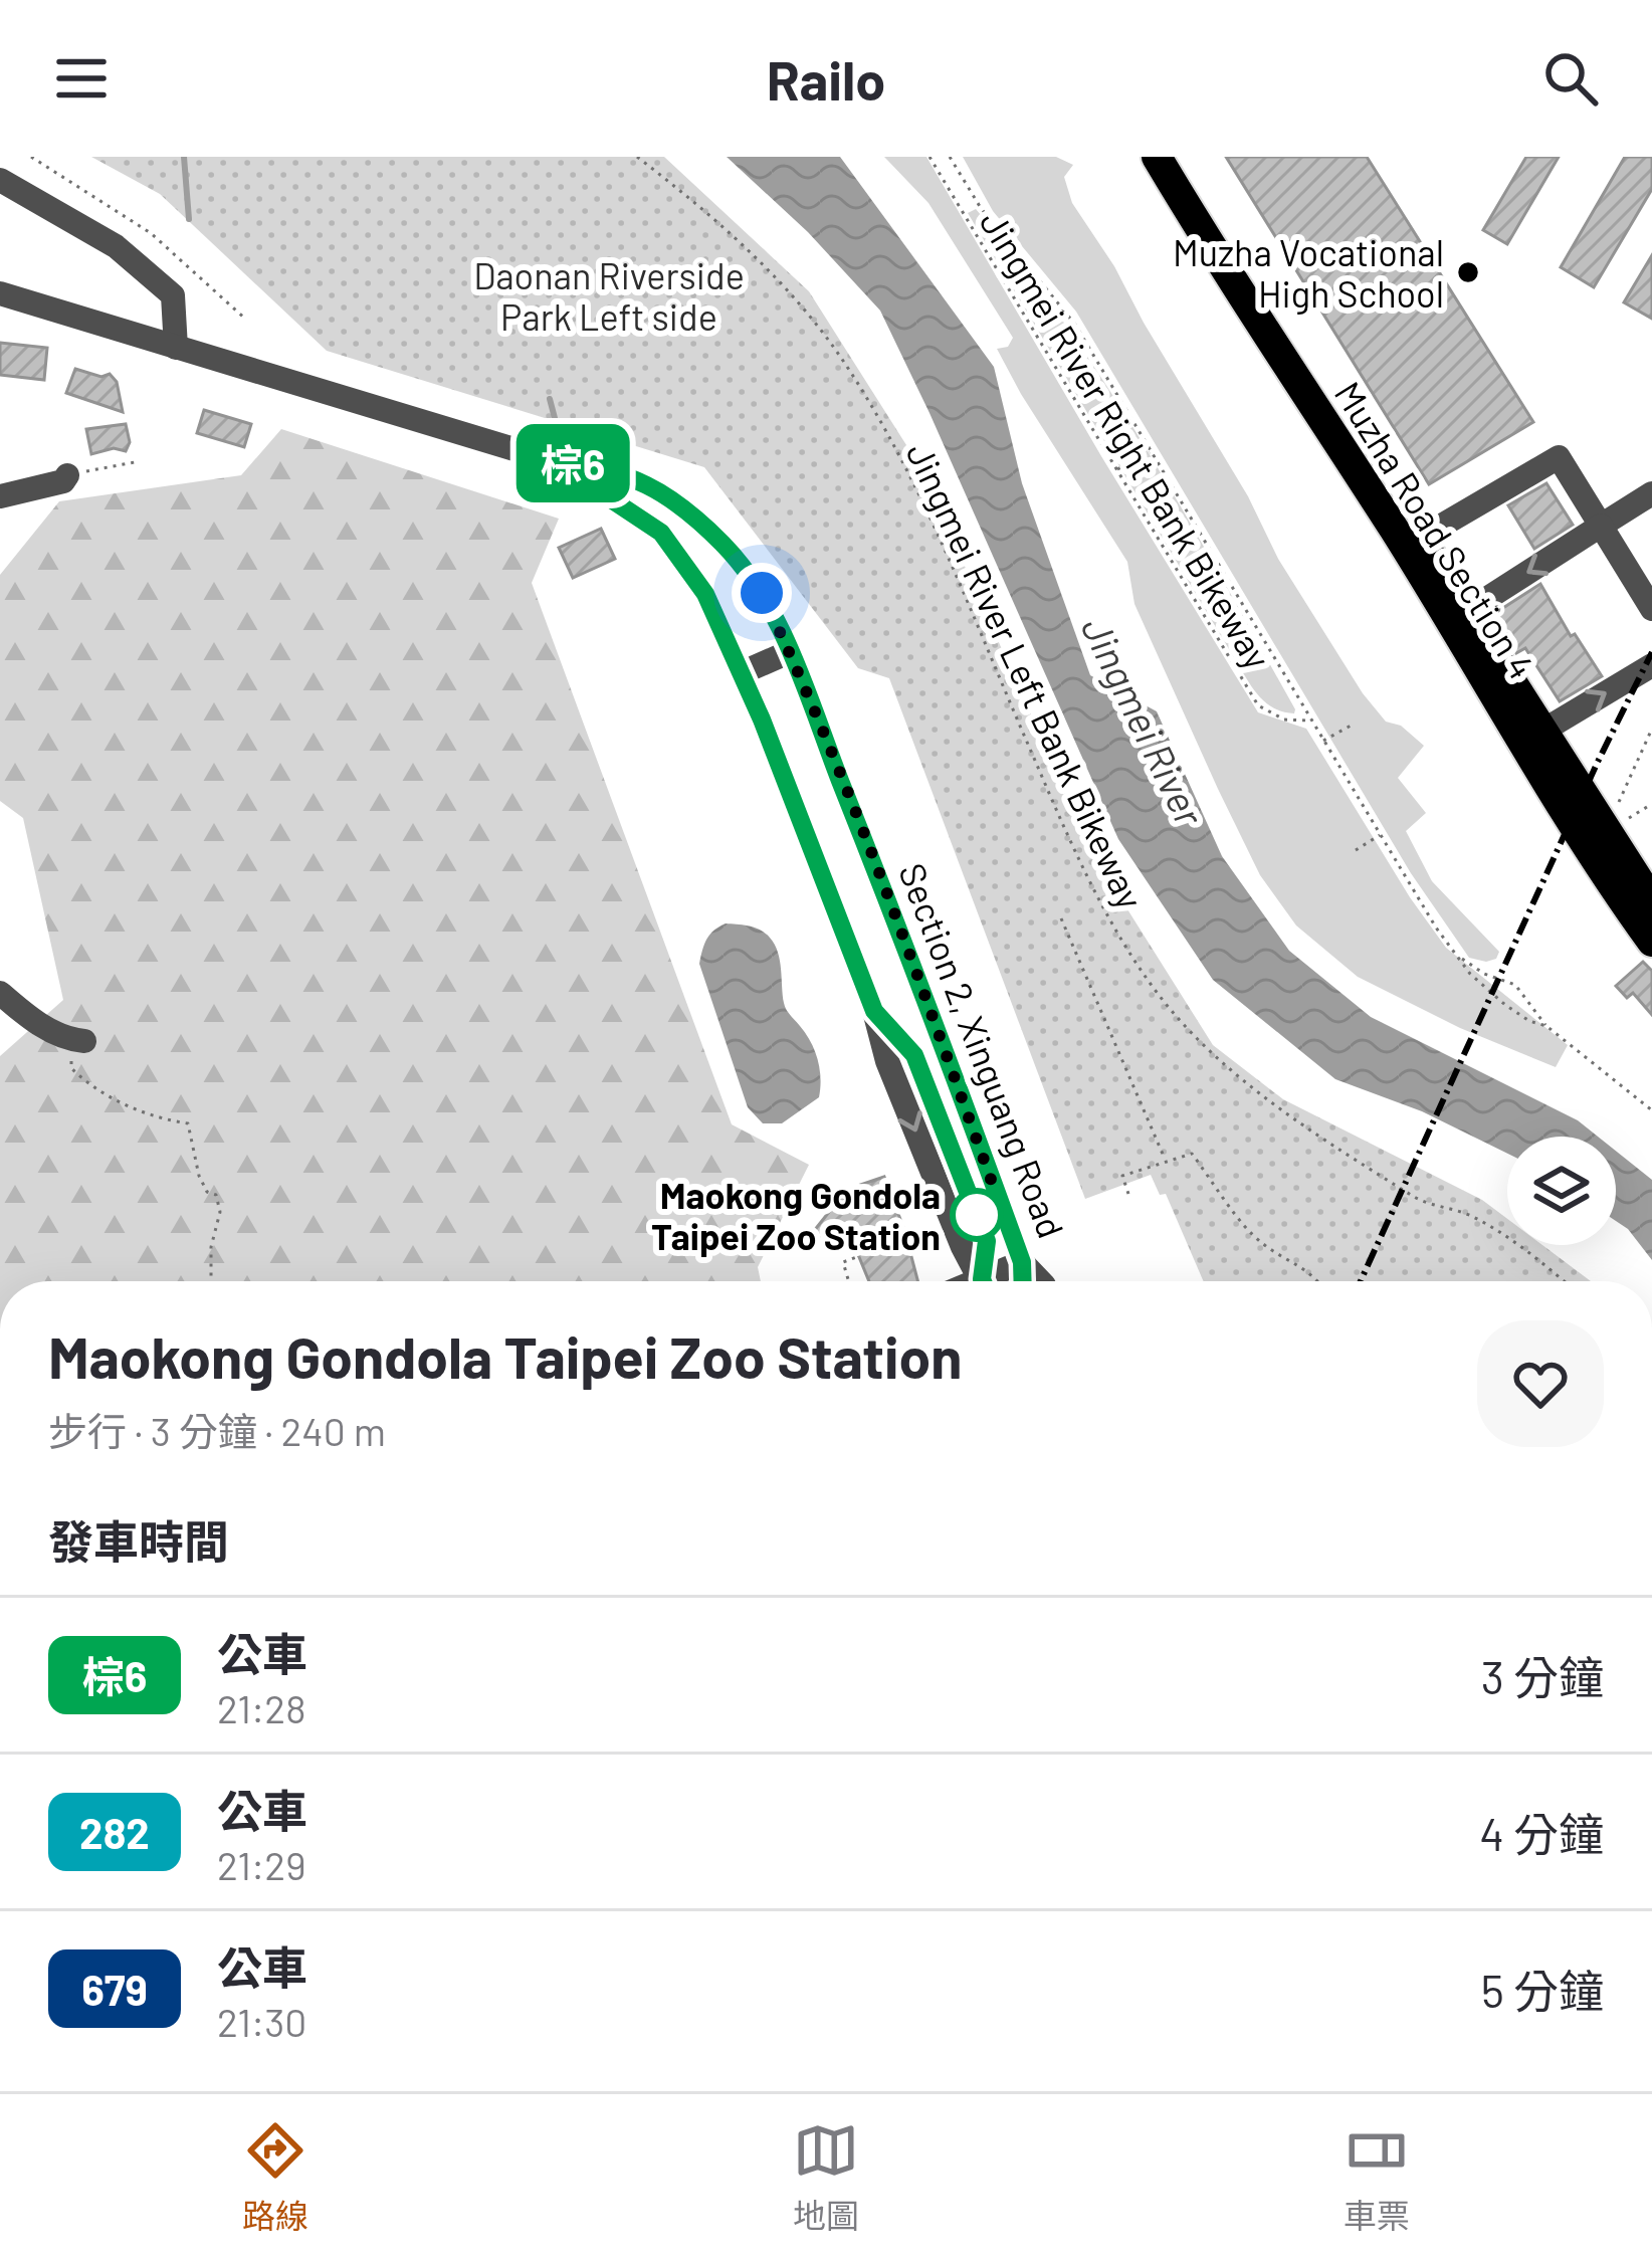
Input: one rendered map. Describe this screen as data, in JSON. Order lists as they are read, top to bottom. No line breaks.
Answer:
{"streets":{"main road":["Muzha Road Section 4"],"street":["Section 2, Xinguang Road"],"path":["Jingmei River Right Bank Bikeway","Jingmei River Left Bank Bikeway"]},"water":["Jingmei River"],"parks":["Daonan Riverside Park Left side"],"places":["Muzha Vocational High School","Maokong Gondola Taipei Zoo Station"],"lines":["bus line 棕6"],"page":{"header":"Railo","on_map":"棕6","heading":[["Maokong Gondola Taipei Zoo Station","步行 · 3 分鐘 · 240 m"],"發車時間"],"list":[{"mark":"棕6","name":"公車","note":"21:28","value":"3 分鐘"},{"mark":"282","name":"公車","note":"21:29","value":"4 分鐘"},{"mark":"679","name":"公車","note":"21:30","value":"5 分鐘"}],"tabs":["路線","地圖","車票"]}}
